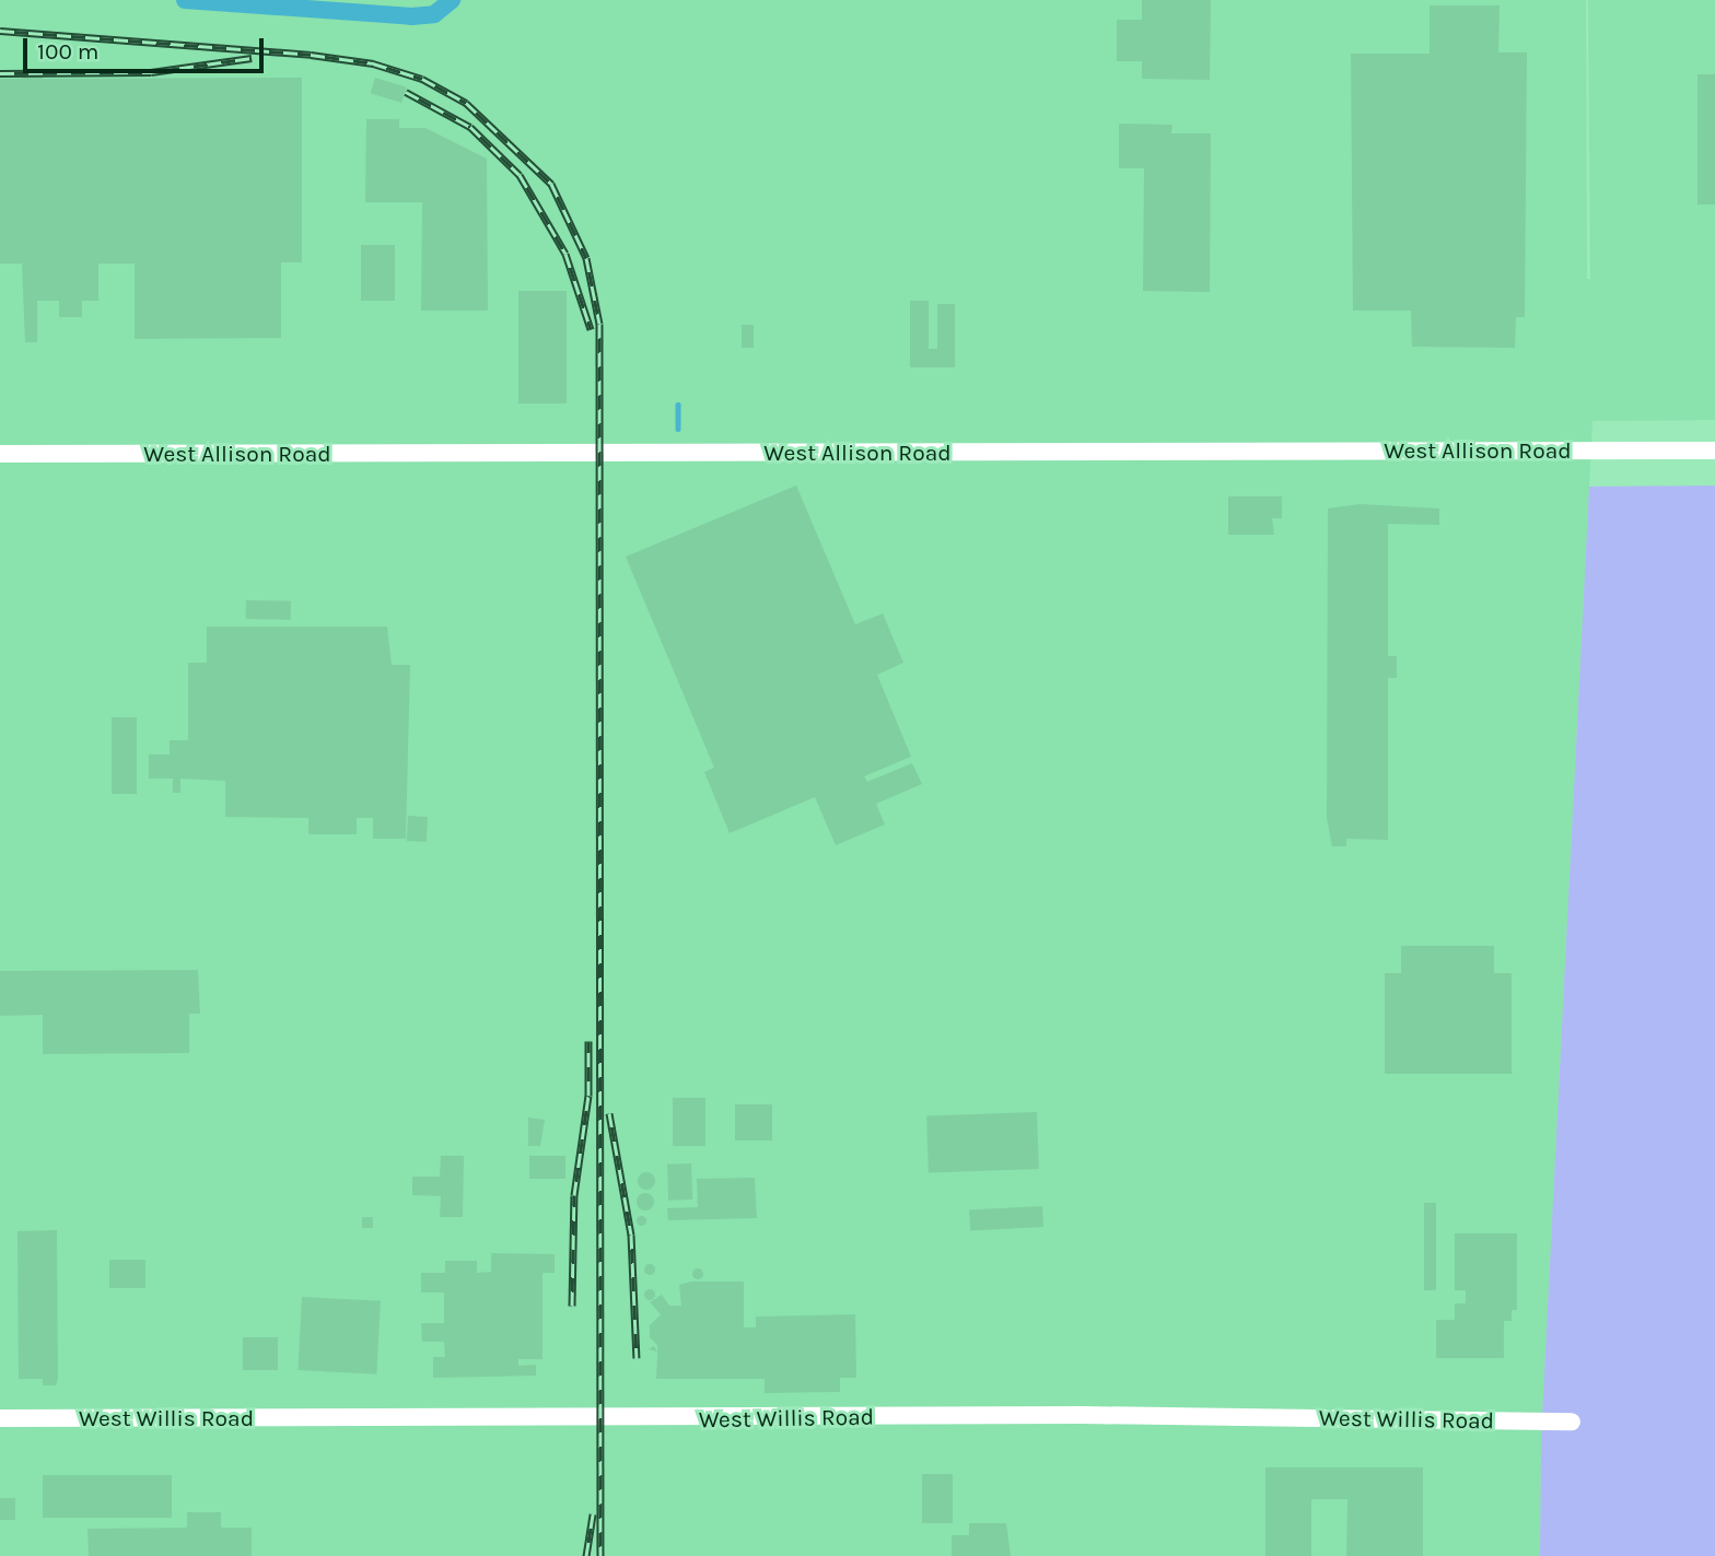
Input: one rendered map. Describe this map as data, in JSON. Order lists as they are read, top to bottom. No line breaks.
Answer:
{"streets":{"street":["West Allison Road","West Willis Road"]},"scale_bar":"100 m"}
